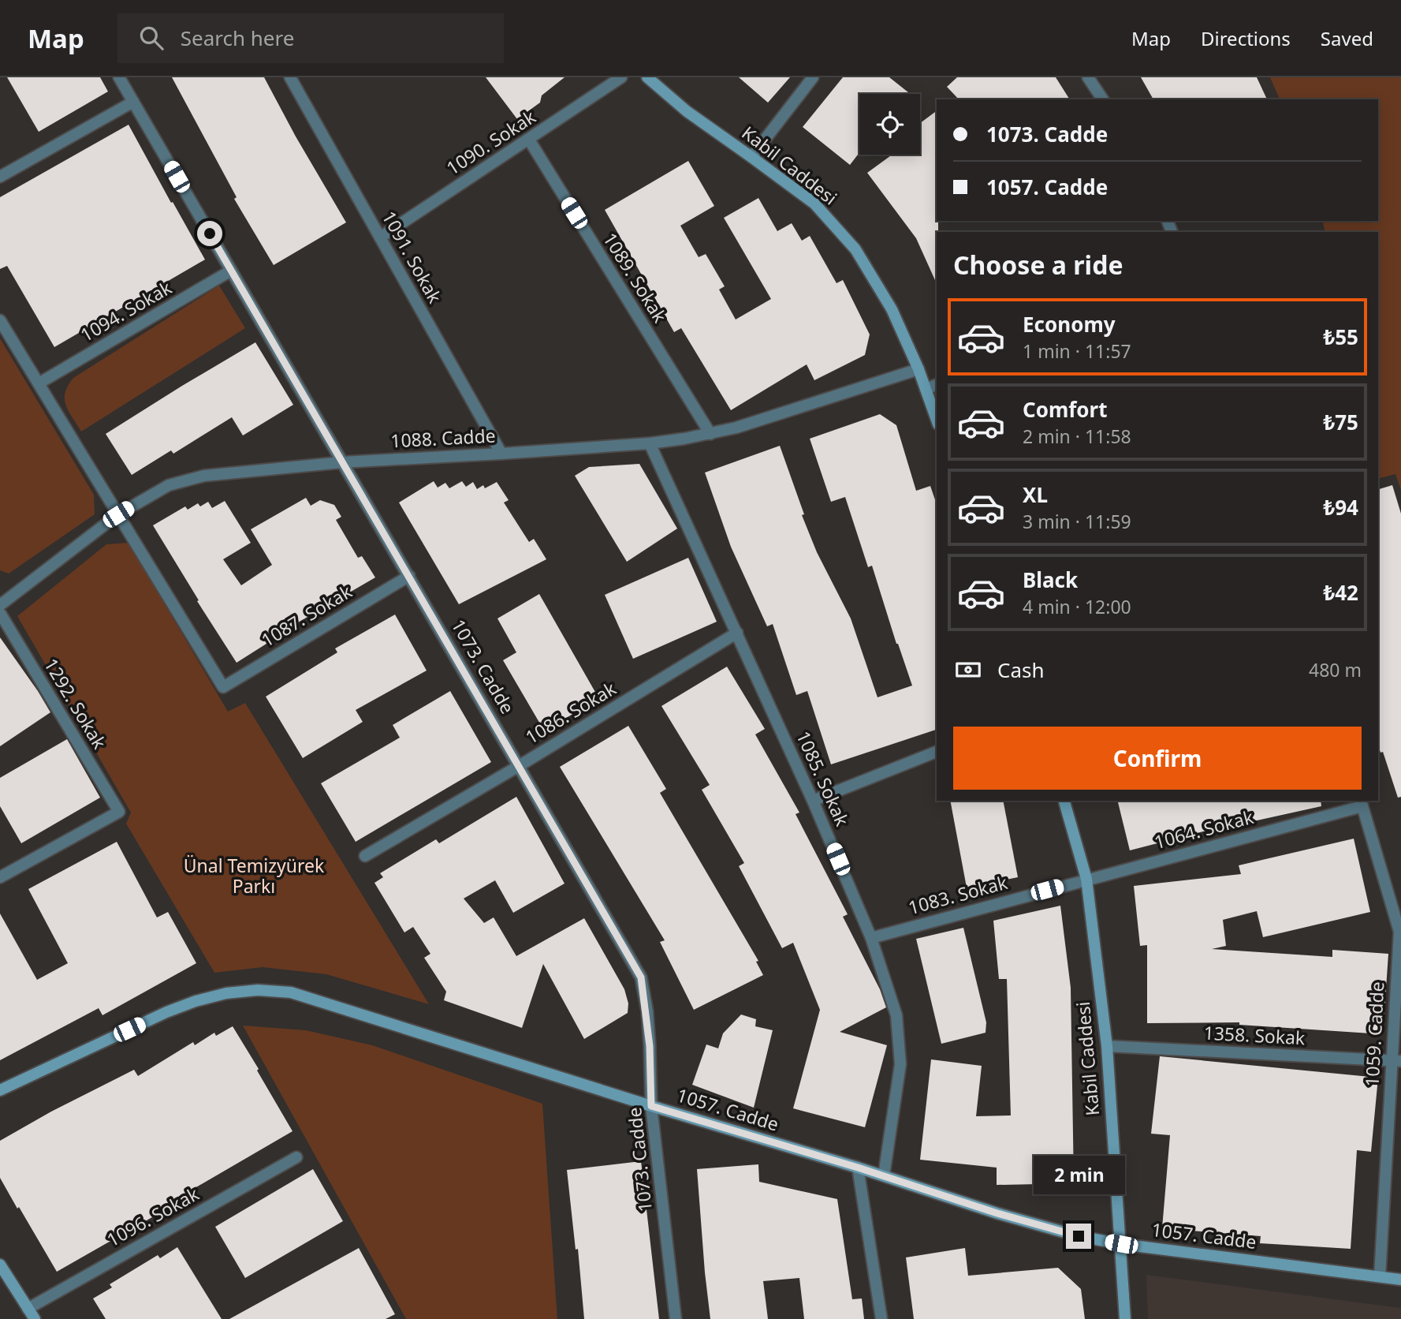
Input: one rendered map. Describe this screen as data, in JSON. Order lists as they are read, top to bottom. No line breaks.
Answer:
{"streets":{"street":["1090. Sokak","Kabil Caddesi","1091. Sokak","1089. Sokak","1094. Sokak","1088. Cadde","1087. Sokak","1073. Cadde","1292. Sokak","1086. Sokak","1085. Sokak","1064. Sokak","1083. Sokak","1059. Cadde","1358. Sokak","1057. Cadde","1096. Sokak"]},"crossings":[["1090. Sokak","1091. Sokak"],["1090. Sokak","1089. Sokak"],["Kabil Caddesi","1088. Cadde"],["Kabil Caddesi","1064. Sokak"],["Kabil Caddesi","1083. Sokak"],["Kabil Caddesi","1358. Sokak"],["Kabil Caddesi","1057. Cadde"],["1091. Sokak","1088. Cadde"],["1089. Sokak","1088. Cadde"],["1094. Sokak","1073. Cadde"],["1088. Cadde","1087. Sokak"],["1088. Cadde","1073. Cadde"],["1088. Cadde","1085. Sokak"],["1087. Sokak","1073. Cadde"],["1073. Cadde","1086. Sokak"],["1073. Cadde","1057. Cadde"],["1086. Sokak","1085. Sokak"],["1085. Sokak","1083. Sokak"],["1085. Sokak","1057. Cadde"],["1064. Sokak","1083. Sokak"],["1064. Sokak","1059. Cadde"],["1059. Cadde","1358. Sokak"],["1059. Cadde","1057. Cadde"]],"parks":["Ünal Temizyürek Parkı"],"page":{"header":"Map","search":"Search here","nav":["Map","Directions","Saved"],"banner":["1073. Cadde","1057. Cadde"],"heading":"Choose a ride","list":[{"name":"Economy","note":"1 min · 11:57","value":"₺55"},{"name":"Comfort","note":"2 min · 11:58","value":"₺75"},{"name":"XL","note":"3 min · 11:59","value":"₺94"},{"name":"Black","note":"4 min · 12:00","value":"₺42"}],"pay":["Cash","480 m"],"buttons":"Confirm","bubble":"2 min"}}
